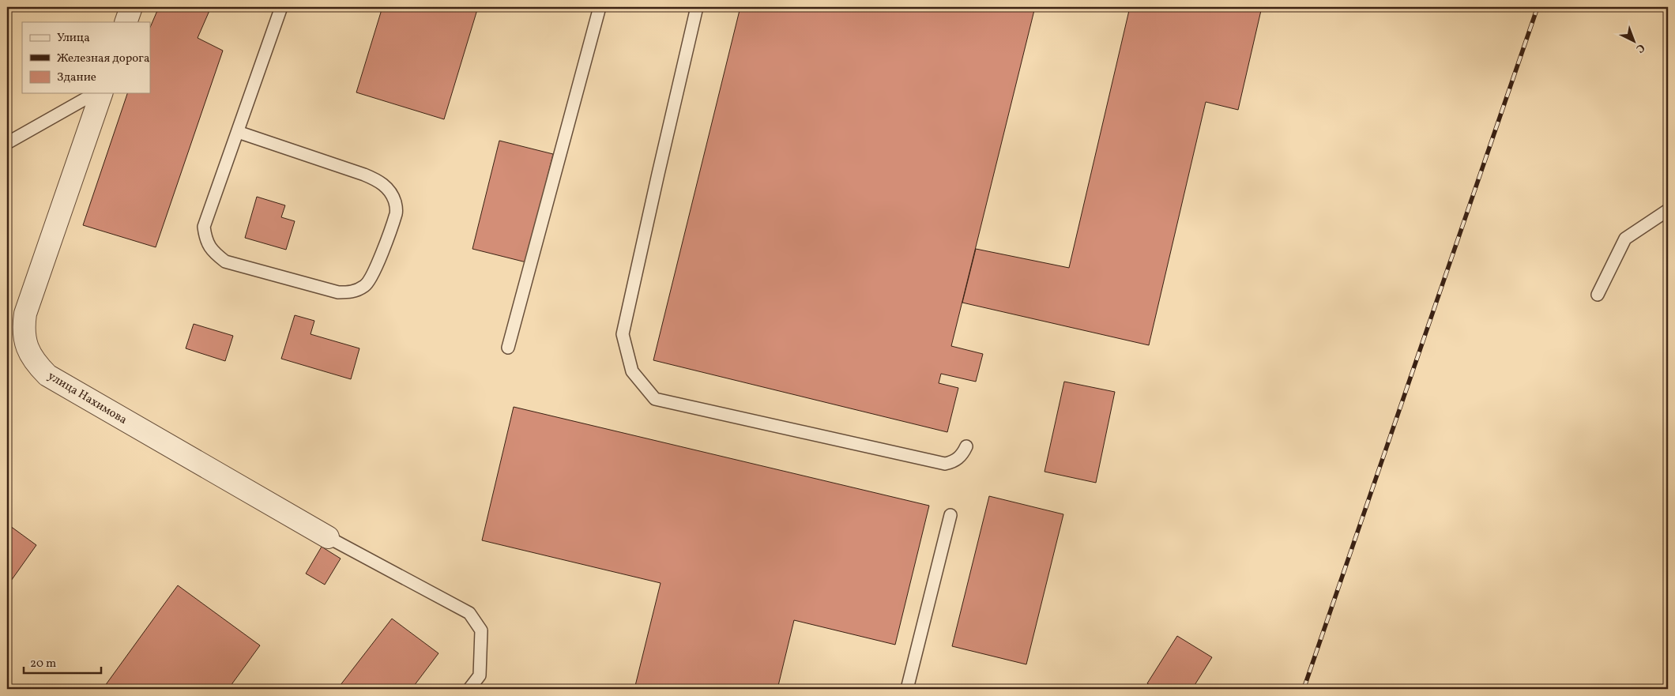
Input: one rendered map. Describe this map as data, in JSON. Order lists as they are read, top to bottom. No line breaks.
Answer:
{"streets":{"street":["улица Нахимова"]},"legend":["Улица","Железная дорога","Здание"],"scale_bar":"20 m","north":"bottom right"}
